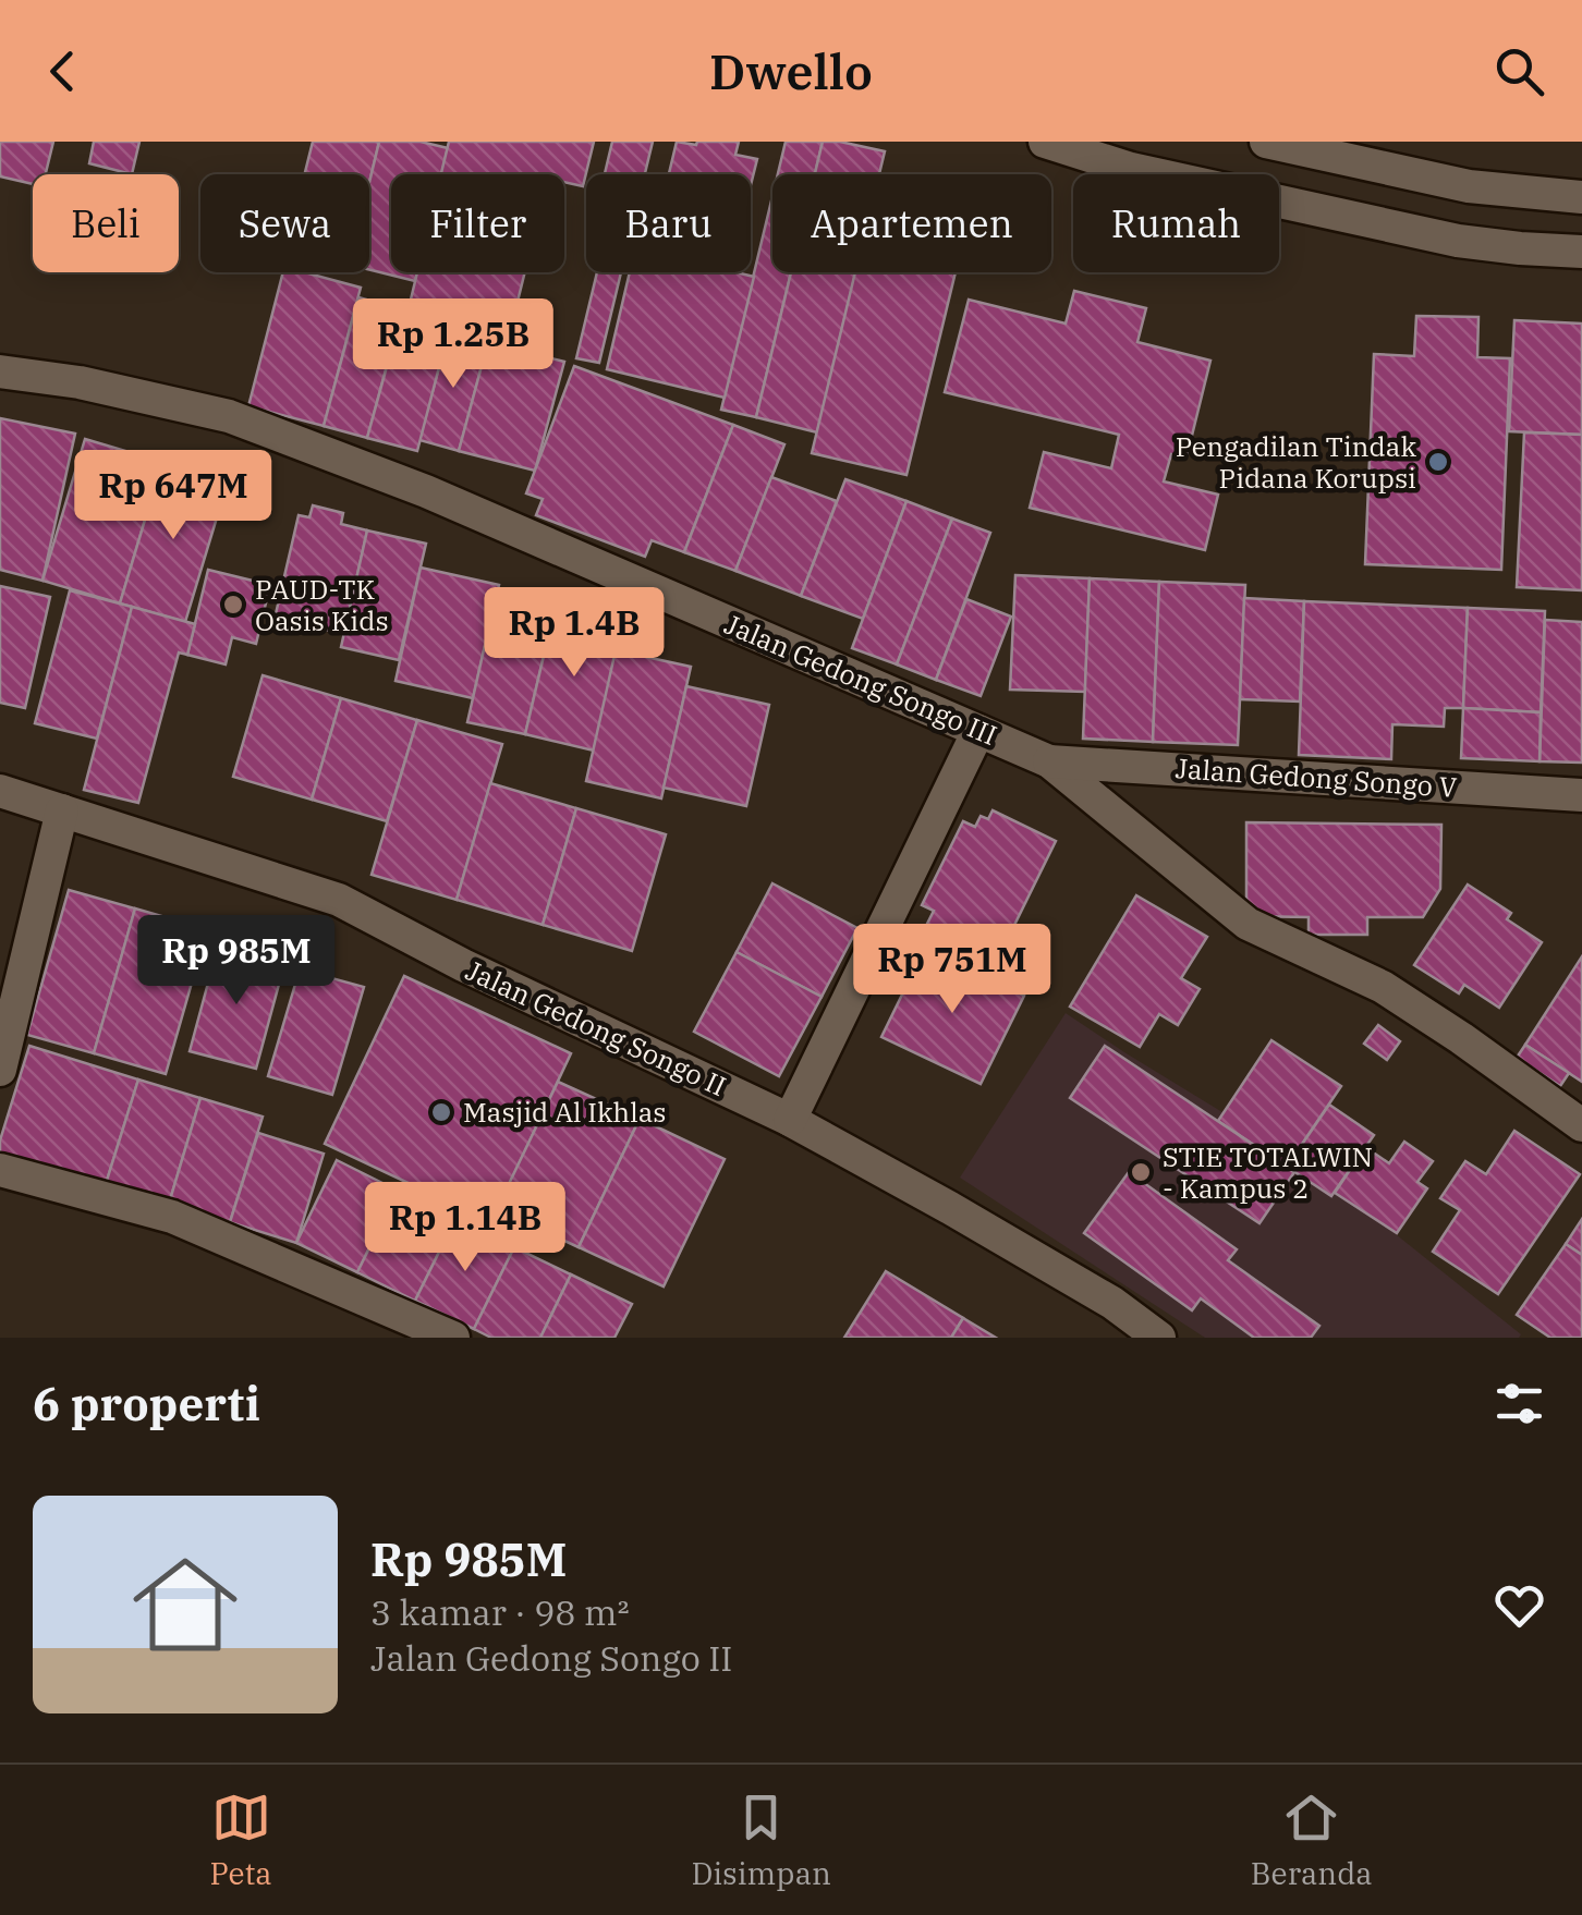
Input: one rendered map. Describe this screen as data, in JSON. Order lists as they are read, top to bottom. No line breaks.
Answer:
{"streets":{"street":["Jalan Gedong Songo III","Jalan Gedong Songo V","Jalan Gedong Songo II"]},"crossings":[["Jalan Gedong Songo III","Jalan Gedong Songo V"]],"places":["Pengadilan Tindak Pidana Korupsi","PAUD-TK Oasis Kids","Masjid Al Ikhlas","STIE TOTALWIN - Kampus 2"],"page":{"header":"Dwello","chip":["Beli","Sewa","Filter","Baru","Apartemen","Rumah"],"price":["Rp 1.25B","Rp 647M","Rp 1.4B","Rp 985M","Rp 751M","Rp 1.14B"],"heading":"6 properti","list":[{"name":"Rp 985M","note":"3 kamar · 98 m² · Jalan Gedong Songo II"}],"tabs":["Peta","Disimpan","Beranda"]}}
